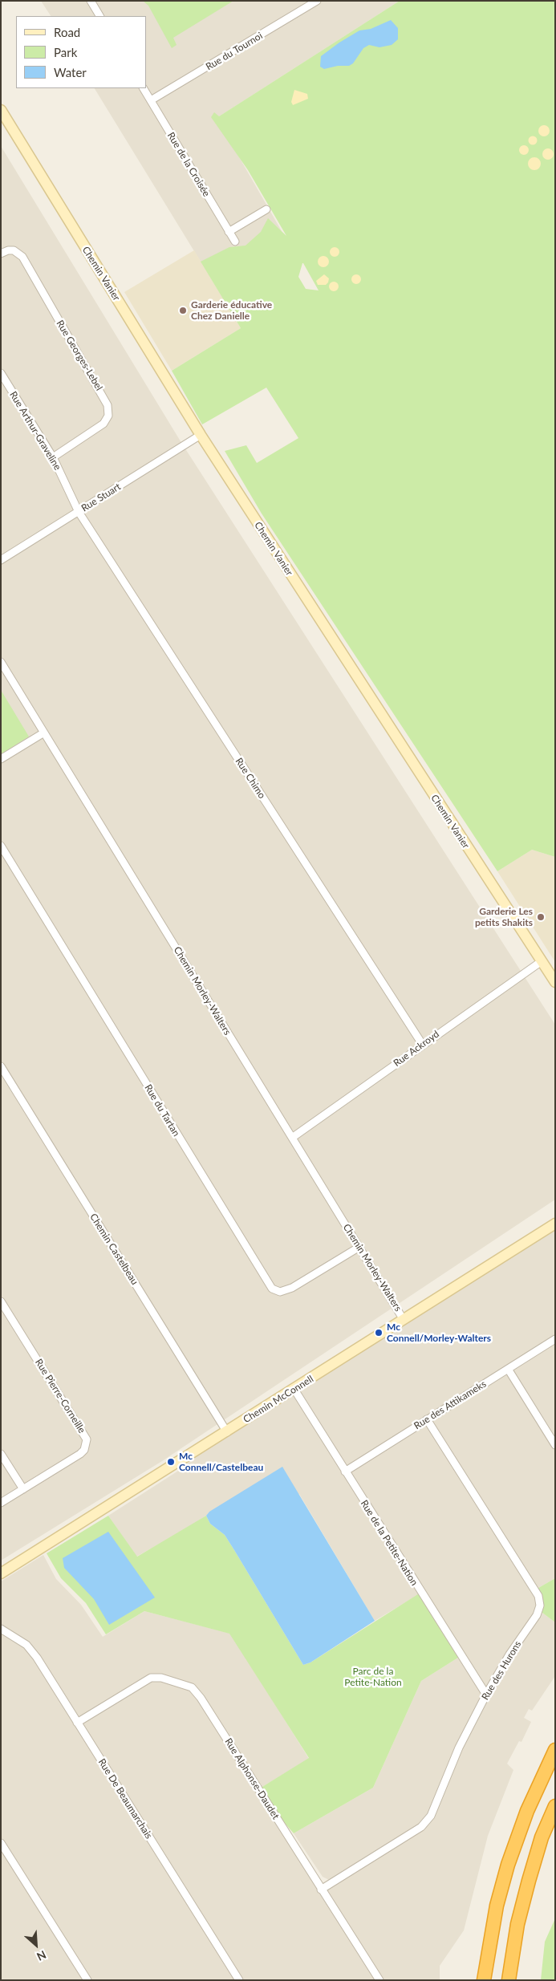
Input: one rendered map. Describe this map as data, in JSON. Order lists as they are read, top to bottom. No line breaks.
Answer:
{"streets":{"main road":["Chemin Vanier","Chemin McConnell"],"street":["Rue du Tournoi","Rue de la Croisée","Rue Georges-Lebel","Rue Arthur-Graveline","Rue Stuart","Rue Chimo","Chemin Morley-Walters","Rue Ackroyd","Rue du Tartan","Chemin Castelbeau","Rue Pierre-Corneille","Rue des Attikameks","Rue de la Petite-Nation","Rue des Hurons","Rue Alphonse-Daudet","Rue De Beaumarchais"]},"crossings":[["Rue du Tournoi","Rue de la Croisée"],["Chemin Vanier","Rue Stuart"],["Chemin Vanier","Rue Ackroyd"],["Rue Georges-Lebel","Rue Arthur-Graveline"],["Rue Arthur-Graveline","Rue Stuart"],["Rue Arthur-Graveline","Rue Chimo"],["Rue Stuart","Rue Chimo"],["Rue Chimo","Rue Ackroyd"],["Chemin Morley-Walters","Rue Ackroyd"],["Chemin Morley-Walters","Rue du Tartan"],["Chemin Morley-Walters","Chemin McConnell"],["Chemin Castelbeau","Chemin McConnell"],["Chemin McConnell","Rue de la Petite-Nation"],["Rue des Attikameks","Rue de la Petite-Nation"],["Rue des Attikameks","Rue des Hurons"],["Rue de la Petite-Nation","Rue des Hurons"],["Rue des Hurons","Rue Alphonse-Daudet"],["Rue Alphonse-Daudet","Rue De Beaumarchais"]],"parks":["Parc de la Petite-Nation"],"places":["Garderie éducative Chez Danielle","Garderie Les petits Shakits","Mc Connell/Morley-Walters","Mc Connell/Castelbeau"],"legend":["Road","Park","Water"],"north":"bottom right"}
